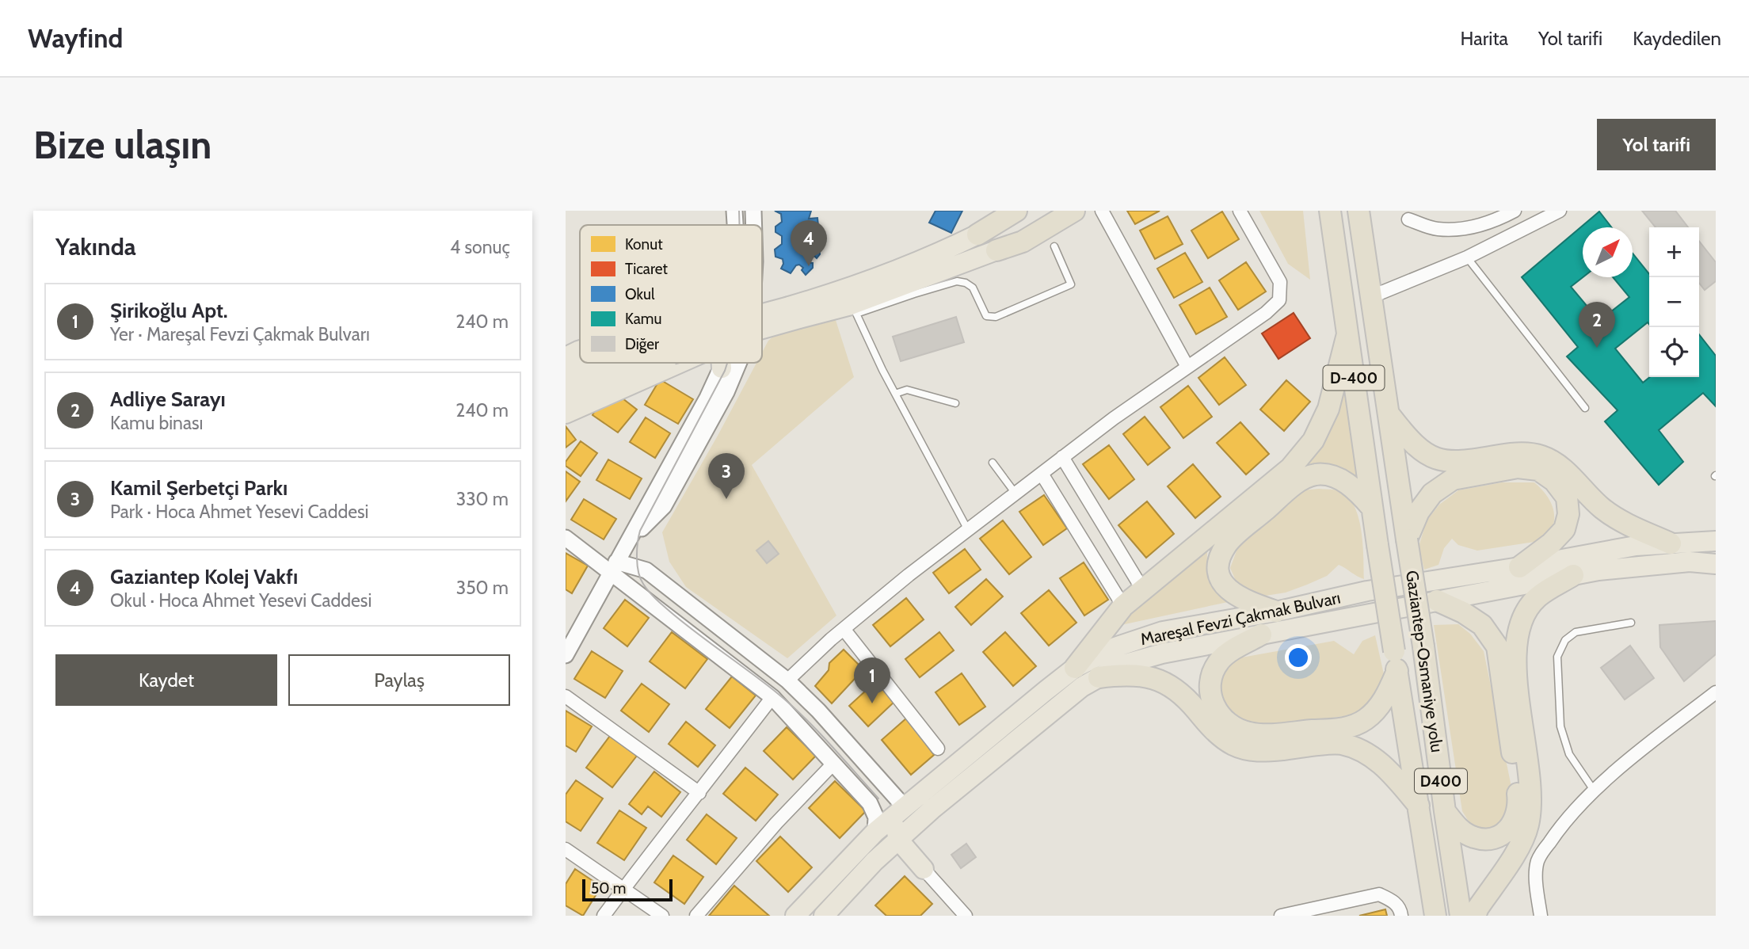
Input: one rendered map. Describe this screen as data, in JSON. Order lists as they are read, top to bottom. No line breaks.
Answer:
{"streets":{"highway":["D-400","Gaziantep-Osmaniye yolu","D400"],"main road":["Mareşal Fevzi Çakmak Bulvarı"]},"crossings":[["D-400","Gaziantep-Osmaniye yolu"]],"legend":["Konut","Ticaret","Okul","Kamu","Diğer"],"scale_bar":"50 m","north":"top right","page":{"header":"Wayfind","nav":["Harita","Yol tarifi","Kaydedilen"],"buttons":["Yol tarifi",["Kaydet","Paylaş"]],"title":"Bize ulaşın","heading":["Yakında","4 sonuç"],"pins":["4","2","3","1"],"map_buttons":["+","−"],"list":[{"mark":"1","name":"Şirikoğlu Apt.","note":"Yer · Mareşal Fevzi Çakmak Bulvarı","value":"240 m"},{"mark":"2","name":"Adliye Sarayı","note":"Kamu binası","value":"240 m"},{"mark":"3","name":"Kamil Şerbetçi Parkı","note":"Park · Hoca Ahmet Yesevi Caddesi","value":"330 m"},{"mark":"4","name":"Gaziantep Kolej Vakfı","note":"Okul · Hoca Ahmet Yesevi Caddesi","value":"350 m"}],"scale":"50 m"}}
